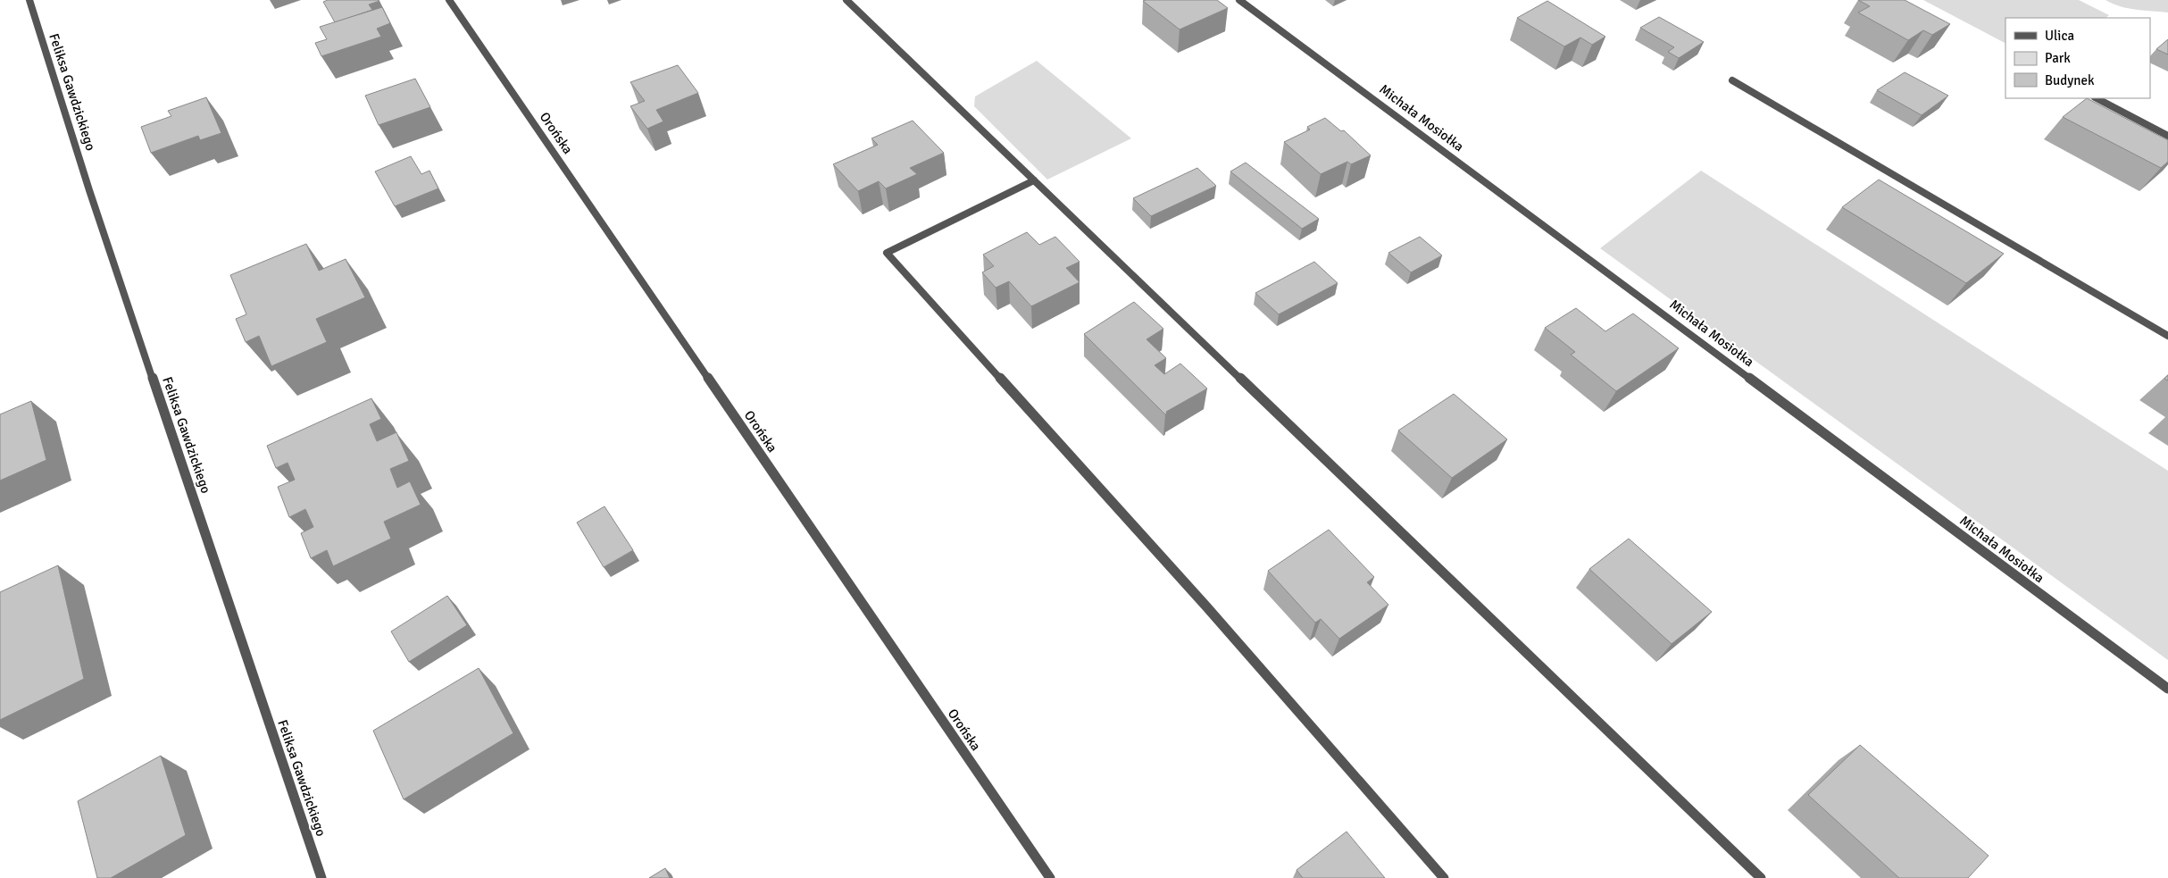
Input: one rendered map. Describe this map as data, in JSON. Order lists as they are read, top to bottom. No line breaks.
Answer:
{"streets":{"street":["Feliksa Gawdzickiego","Michała Mosiołka","Orońska"]},"legend":["Ulica","Park","Budynek"]}
